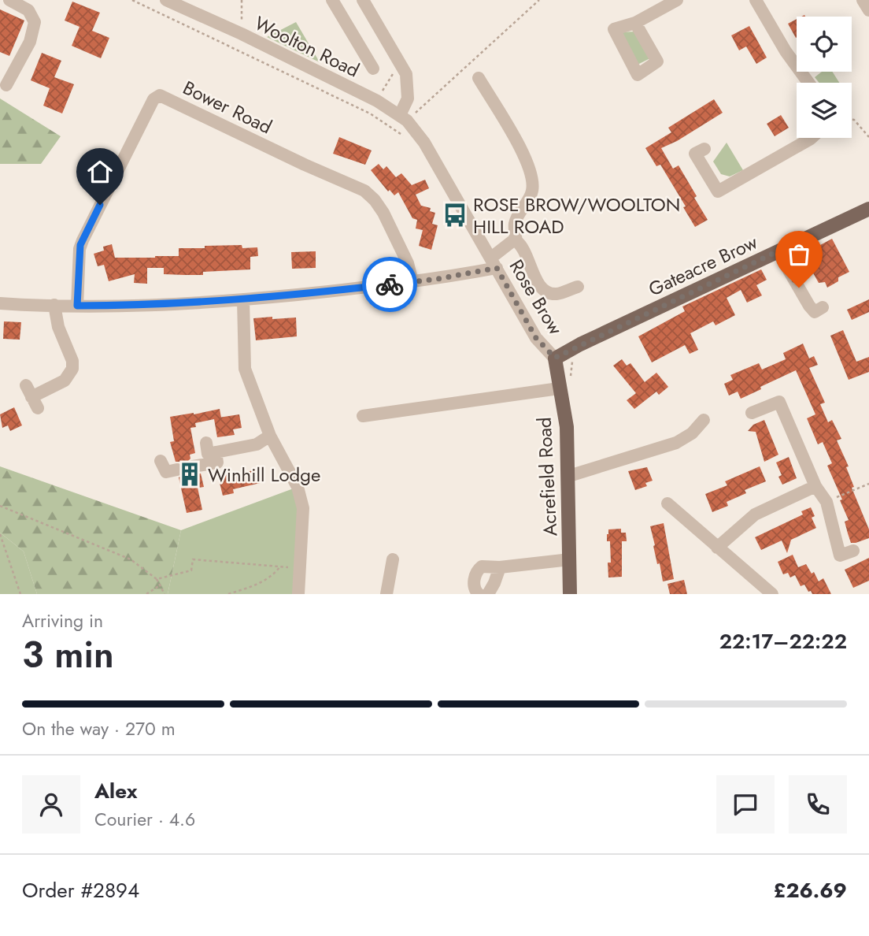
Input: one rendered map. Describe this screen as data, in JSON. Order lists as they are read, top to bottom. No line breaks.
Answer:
{"streets":{"main road":["Gateacre Brow","Acrefield Road"],"street":["Woolton Road","Bower Road","Rose Brow"]},"crossings":[["Woolton Road","Rose Brow"],["Gateacre Brow","Rose Brow"],["Gateacre Brow","Acrefield Road"],["Rose Brow","Acrefield Road"]],"places":{"bus stop":["ROSE BROW/WOOLTON HILL ROAD"],"building":["Winhill Lodge"]},"page":{"heading":["3 min","Arriving in","22:17–22:22"],"panel":["Alex","Courier · 4.6","Order #2894","£26.69"],"bar":"On the way · 270 m"}}
